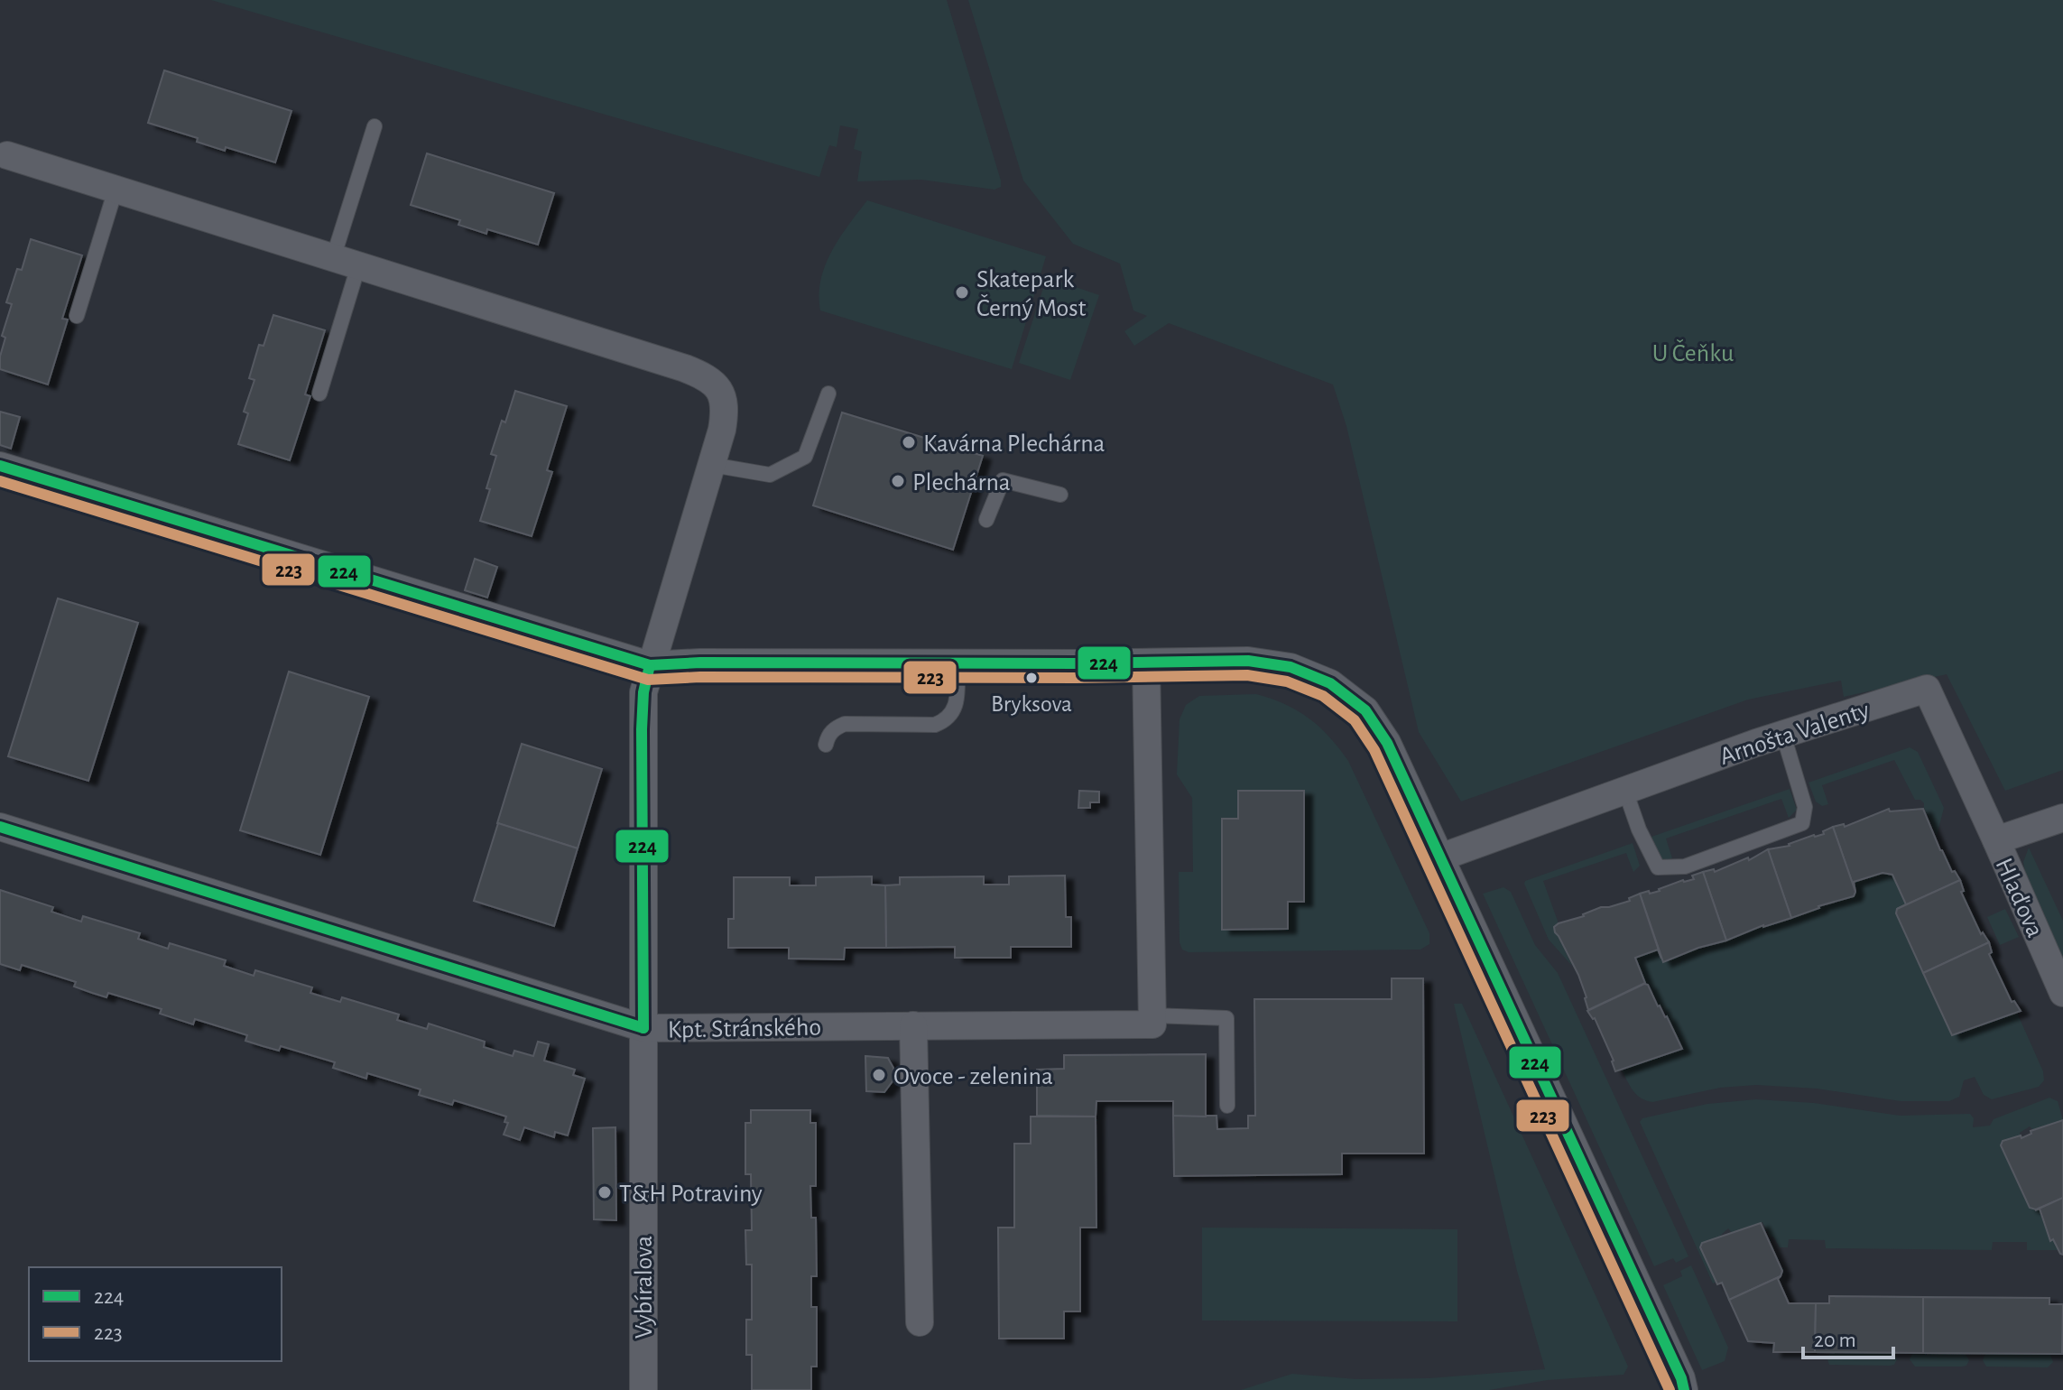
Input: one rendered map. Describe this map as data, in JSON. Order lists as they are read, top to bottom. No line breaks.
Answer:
{"streets":{"street":["Arnošta Valenty","Hlaďova","Kpt. Stránského","Vybíralova"]},"crossings":[["Arnošta Valenty","Hlaďova"],["Kpt. Stránského","Vybíralova"]],"parks":["U Čeňku"],"places":["Skatepark Černý Most","Kavárna Plechárna","Plechárna","Bryksova","Ovoce - zelenina","T&H Potraviny"],"lines":["transit line 224","transit line 223"],"legend":["224","223"],"scale_bar":"20 m"}
